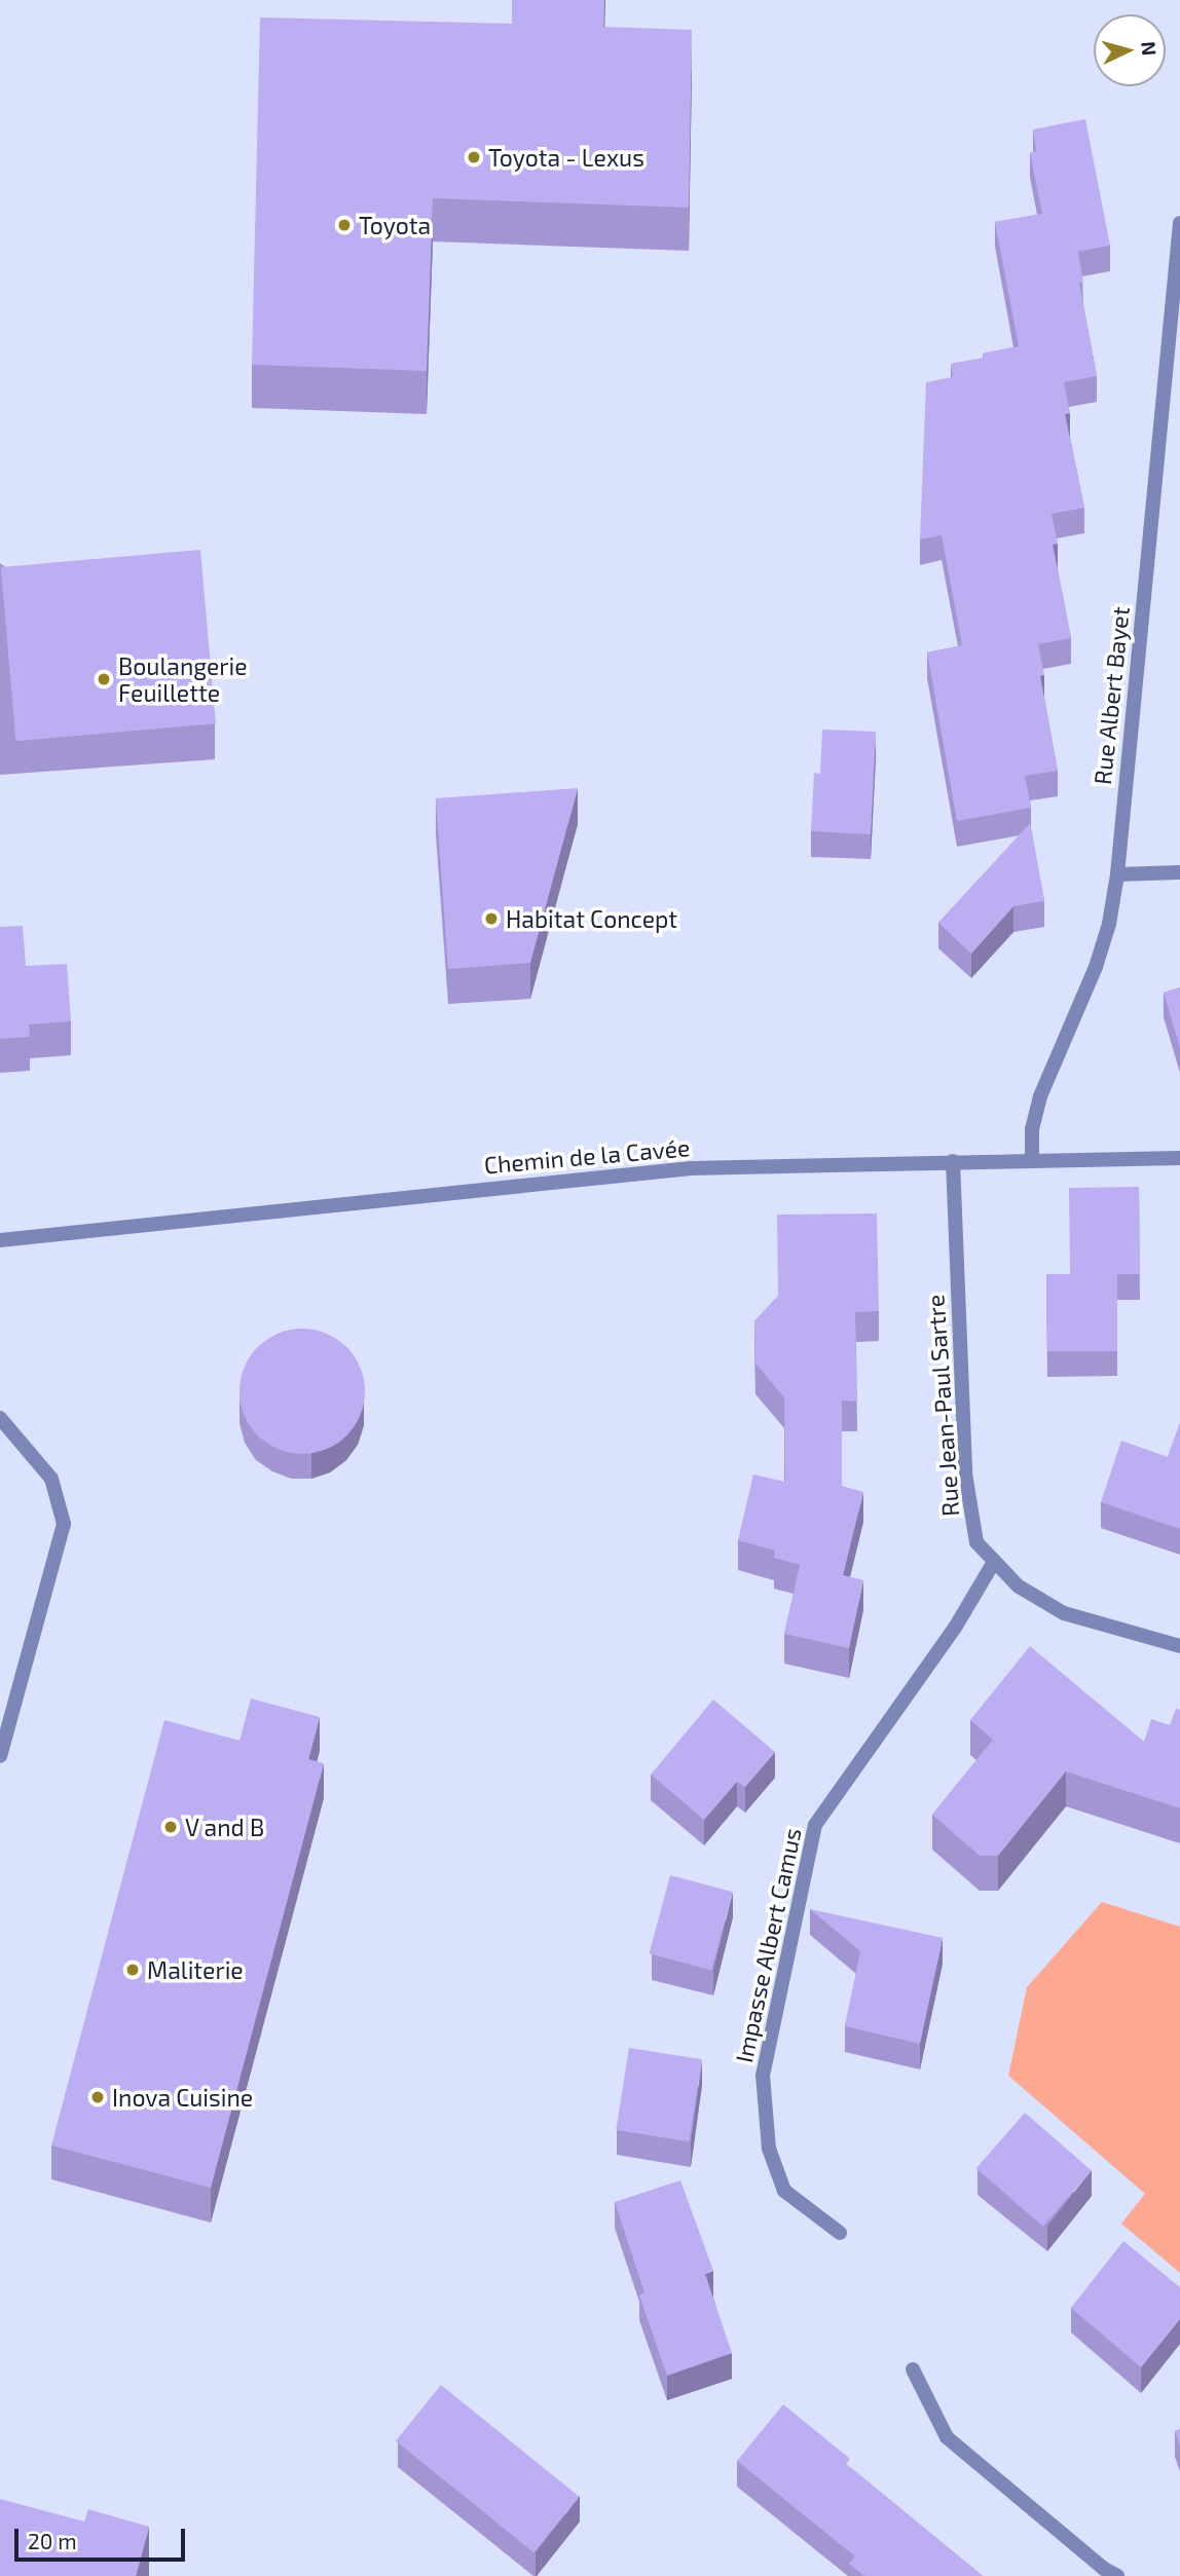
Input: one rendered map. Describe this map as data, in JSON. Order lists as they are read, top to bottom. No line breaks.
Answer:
{"streets":{"street":["Rue Albert Bayet","Chemin de la Cavée","Rue Jean-Paul Sartre","Impasse Albert Camus"]},"crossings":[["Rue Albert Bayet","Chemin de la Cavée"],["Chemin de la Cavée","Rue Jean-Paul Sartre"],["Rue Jean-Paul Sartre","Impasse Albert Camus"]],"places":["Toyota - Lexus","Toyota","Boulangerie Feuillette","Habitat Concept","V and B","Maliterie","Inova Cuisine"],"scale_bar":"20 m","north":"right"}
